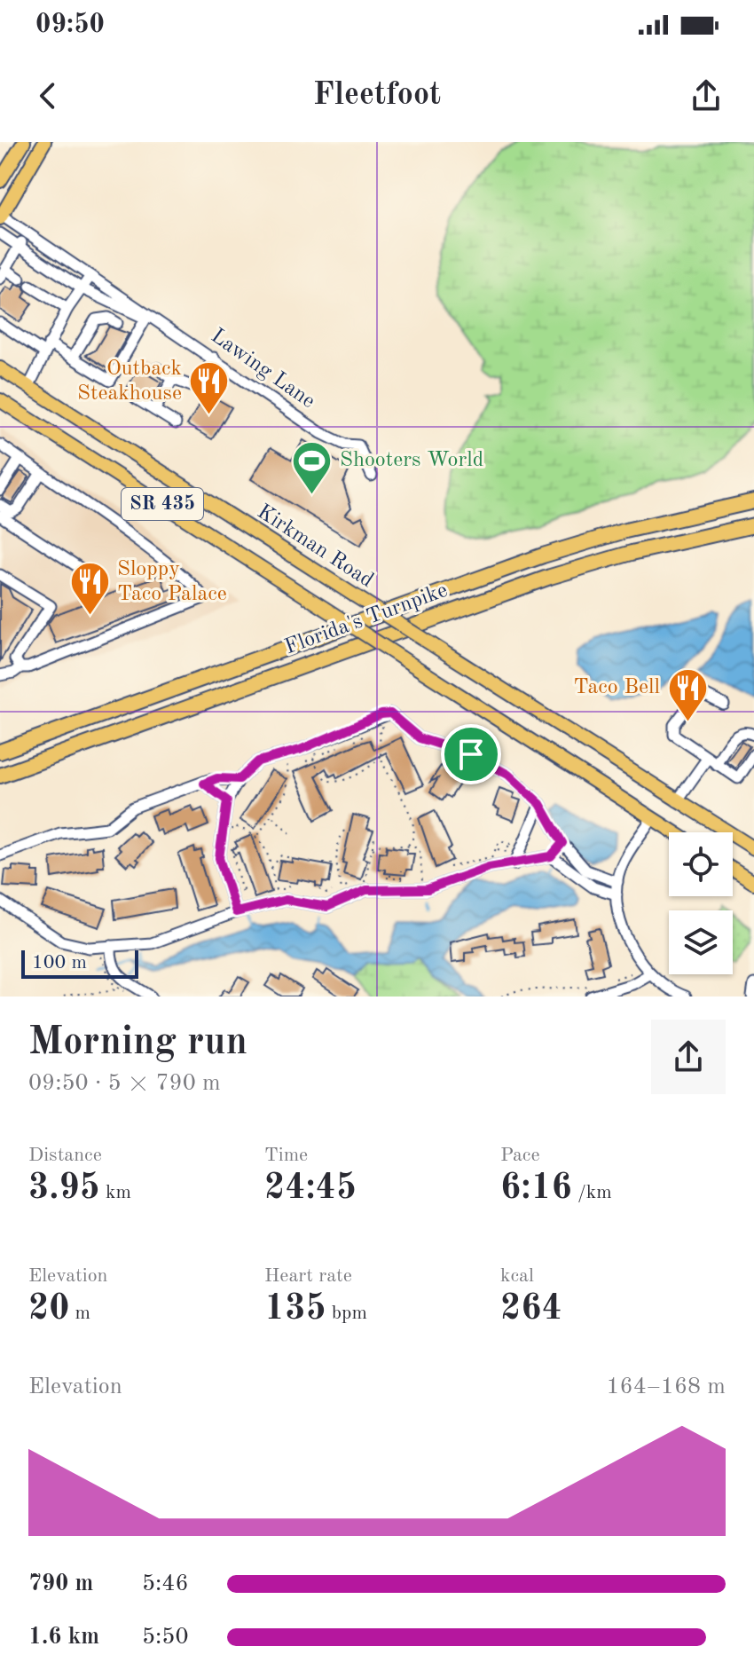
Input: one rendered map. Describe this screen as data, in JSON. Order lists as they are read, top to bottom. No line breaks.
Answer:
{"streets":{"highway":["Florida's Turnpike"],"main road":["SR 435","Kirkman Road"],"street":["Lawing Lane"]},"places":{"restaurant":["Outback Steakhouse","Sloppy Taco Palace","Taco Bell"],"sports":["Shooters World"]},"scale_bar":"100 m","page":{"status":"09:50","header":"Fleetfoot","scale":"100 m","heading":["Morning run","09:50 · 5 × 790 m"],"stats":[["Distance","3.95 km"],["Time","24:45"],["Pace","6:16 /km"],["Elevation","20 m"],["Heart rate","135 bpm"],["kcal","264"]],"chart":["Elevation","164–168 m"],"list":[{"name":"790 m","note":"5:46"},{"name":"1.6 km","note":"5:50"}]}}
